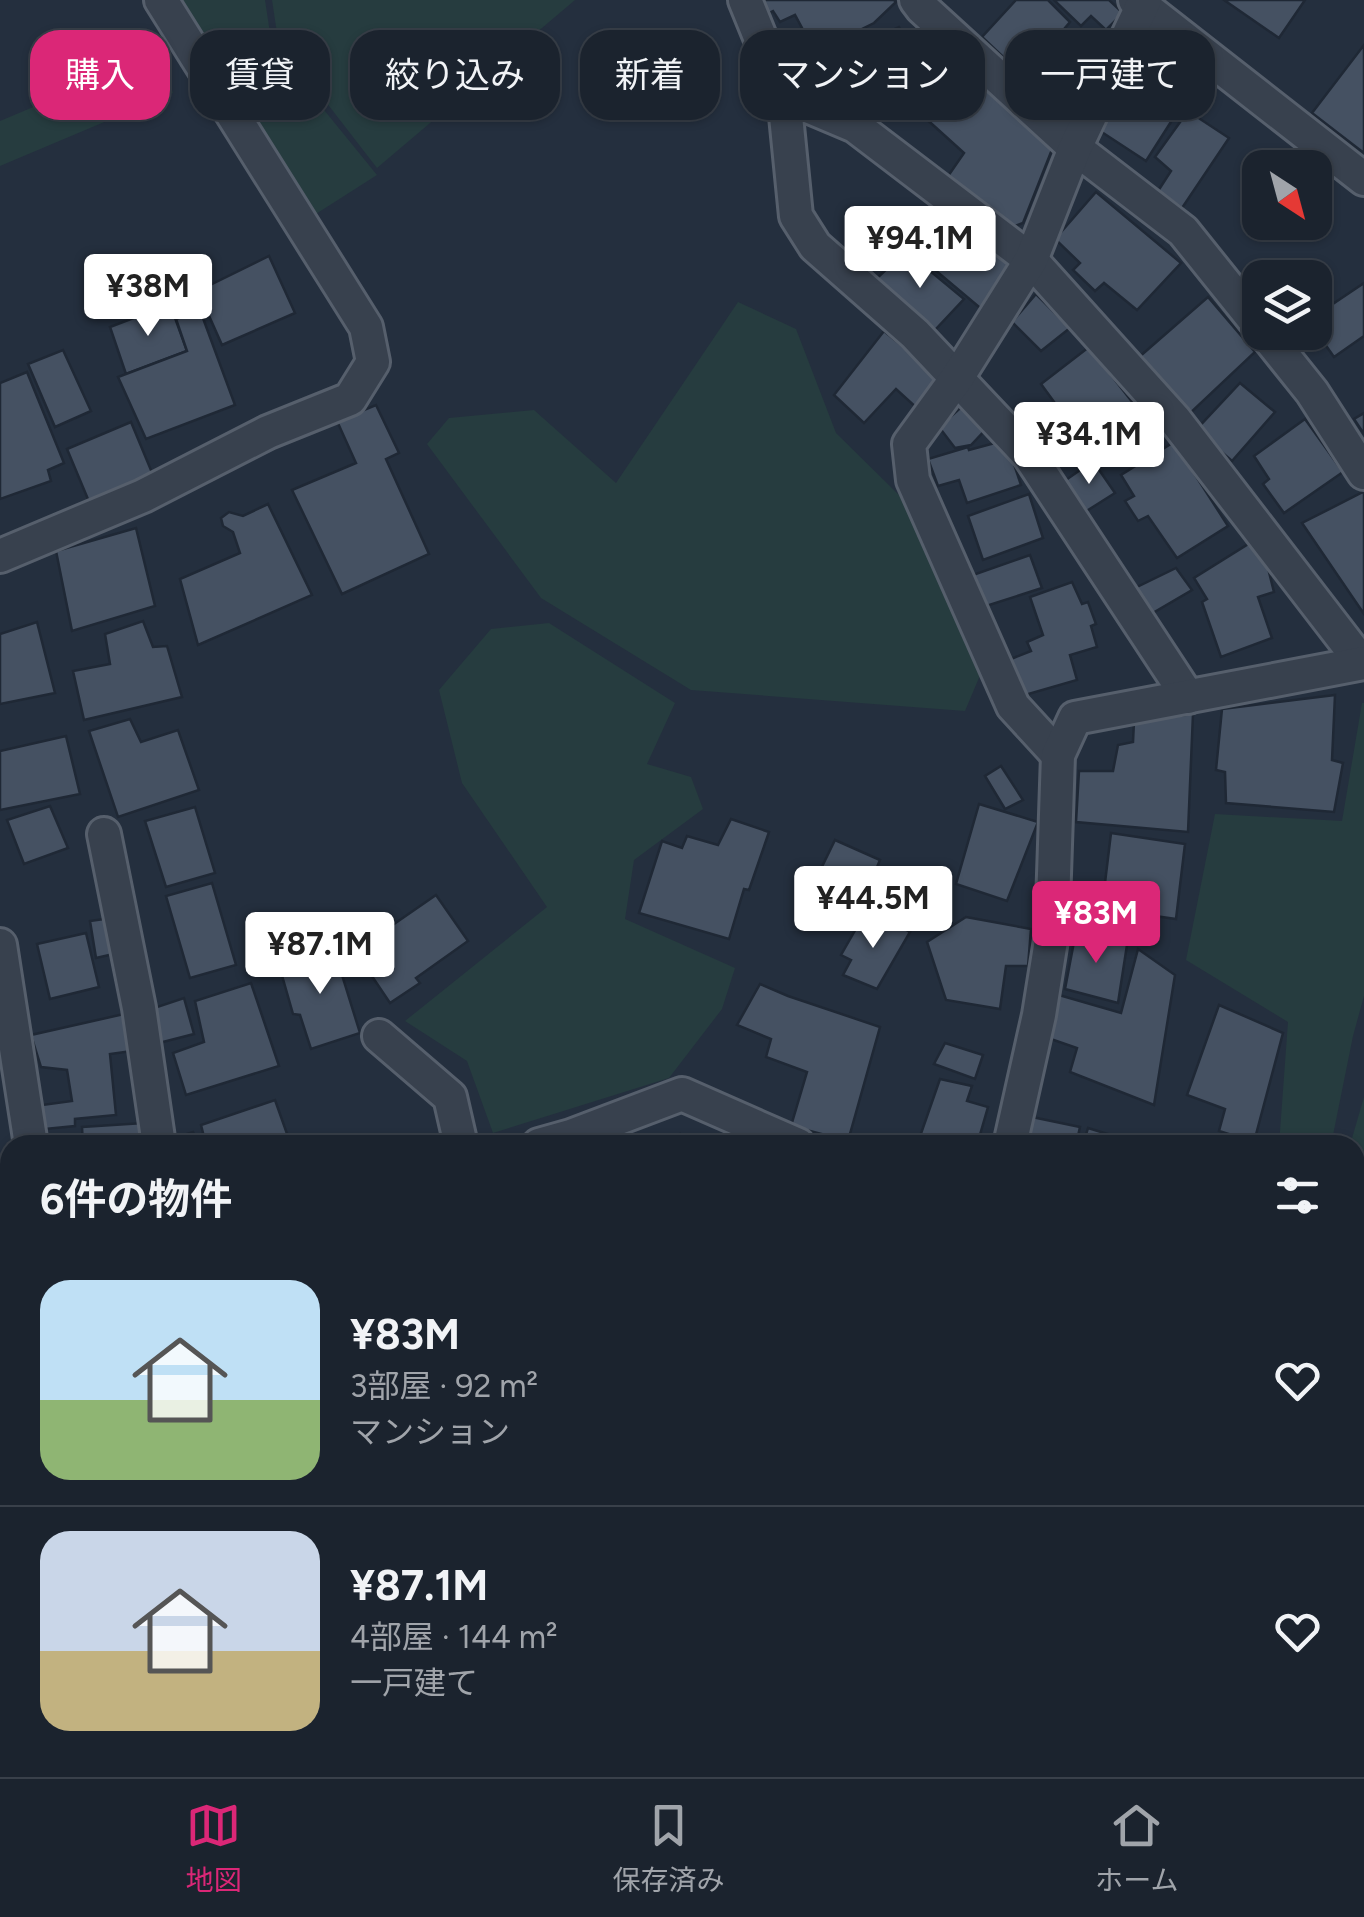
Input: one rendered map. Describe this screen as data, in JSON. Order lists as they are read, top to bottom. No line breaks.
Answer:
{"north":"bottom right","page":{"chip":["購入","賃貸","絞り込み","新着","マンション","一戸建て"],"price":["¥94.1M","¥38M","¥34.1M","¥44.5M","¥83M","¥87.1M"],"heading":"6件の物件","list":[{"name":"¥83M","note":"3部屋 · 92 m² · マンション"},{"name":"¥87.1M","note":"4部屋 · 144 m² · 一戸建て"}],"tabs":["地図","保存済み","ホーム"]}}
